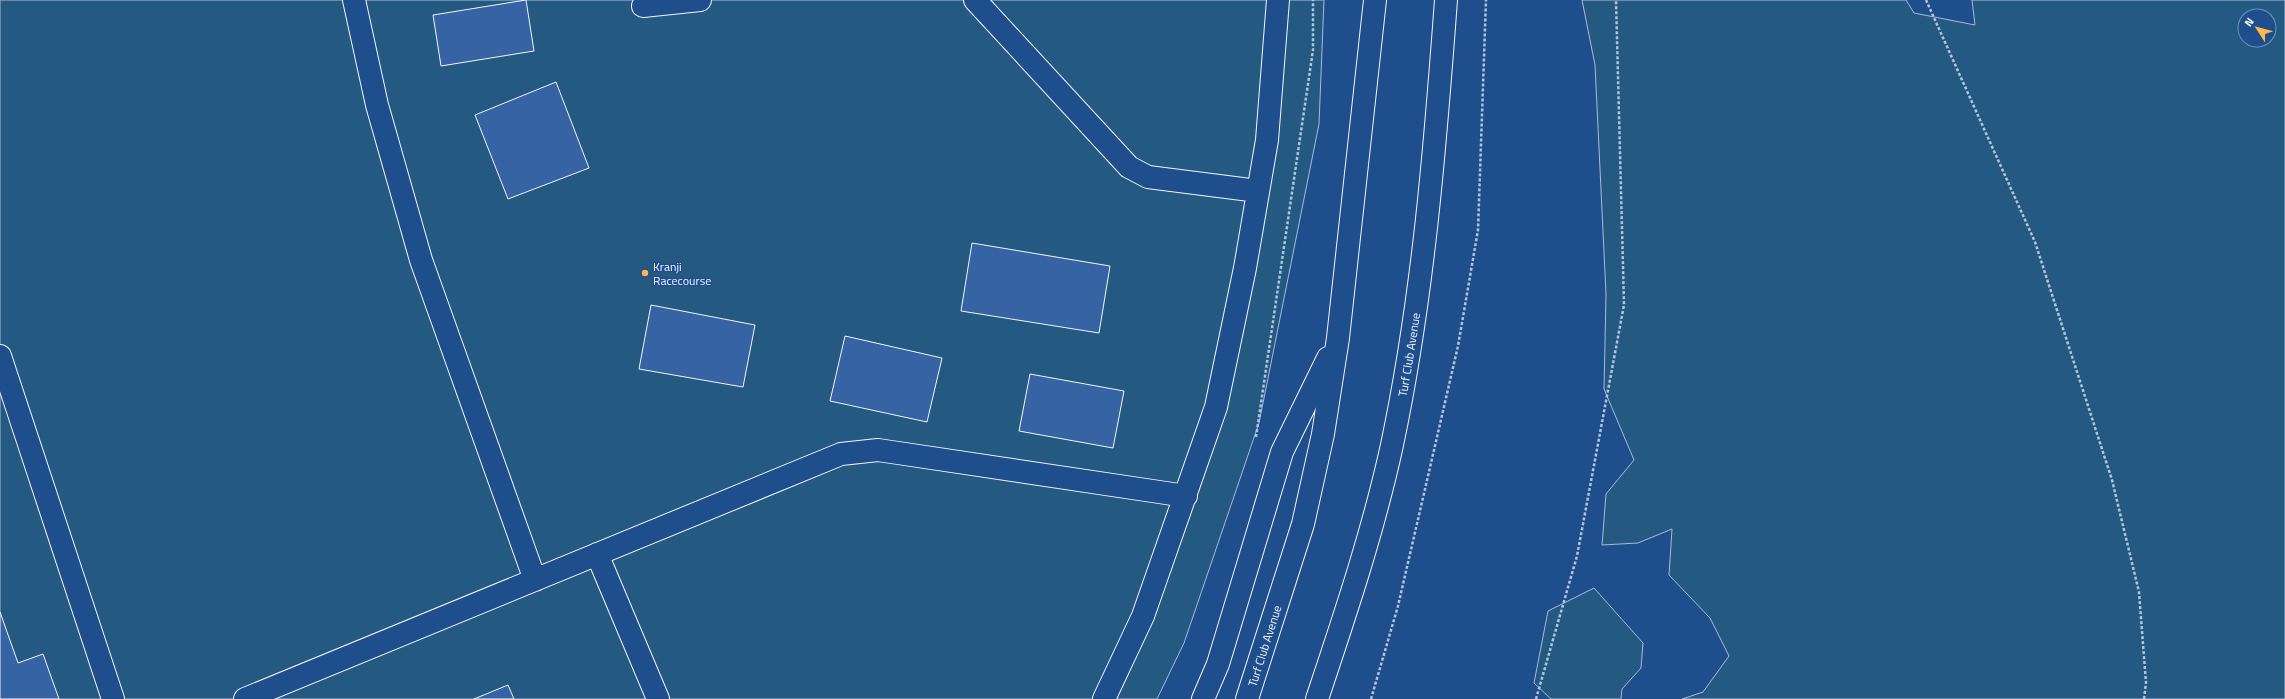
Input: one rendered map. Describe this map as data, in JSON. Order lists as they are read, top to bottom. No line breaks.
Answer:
{"streets":{"main road":["Turf Club Avenue"]},"places":["Kranji Racecourse"],"north":"top left"}
